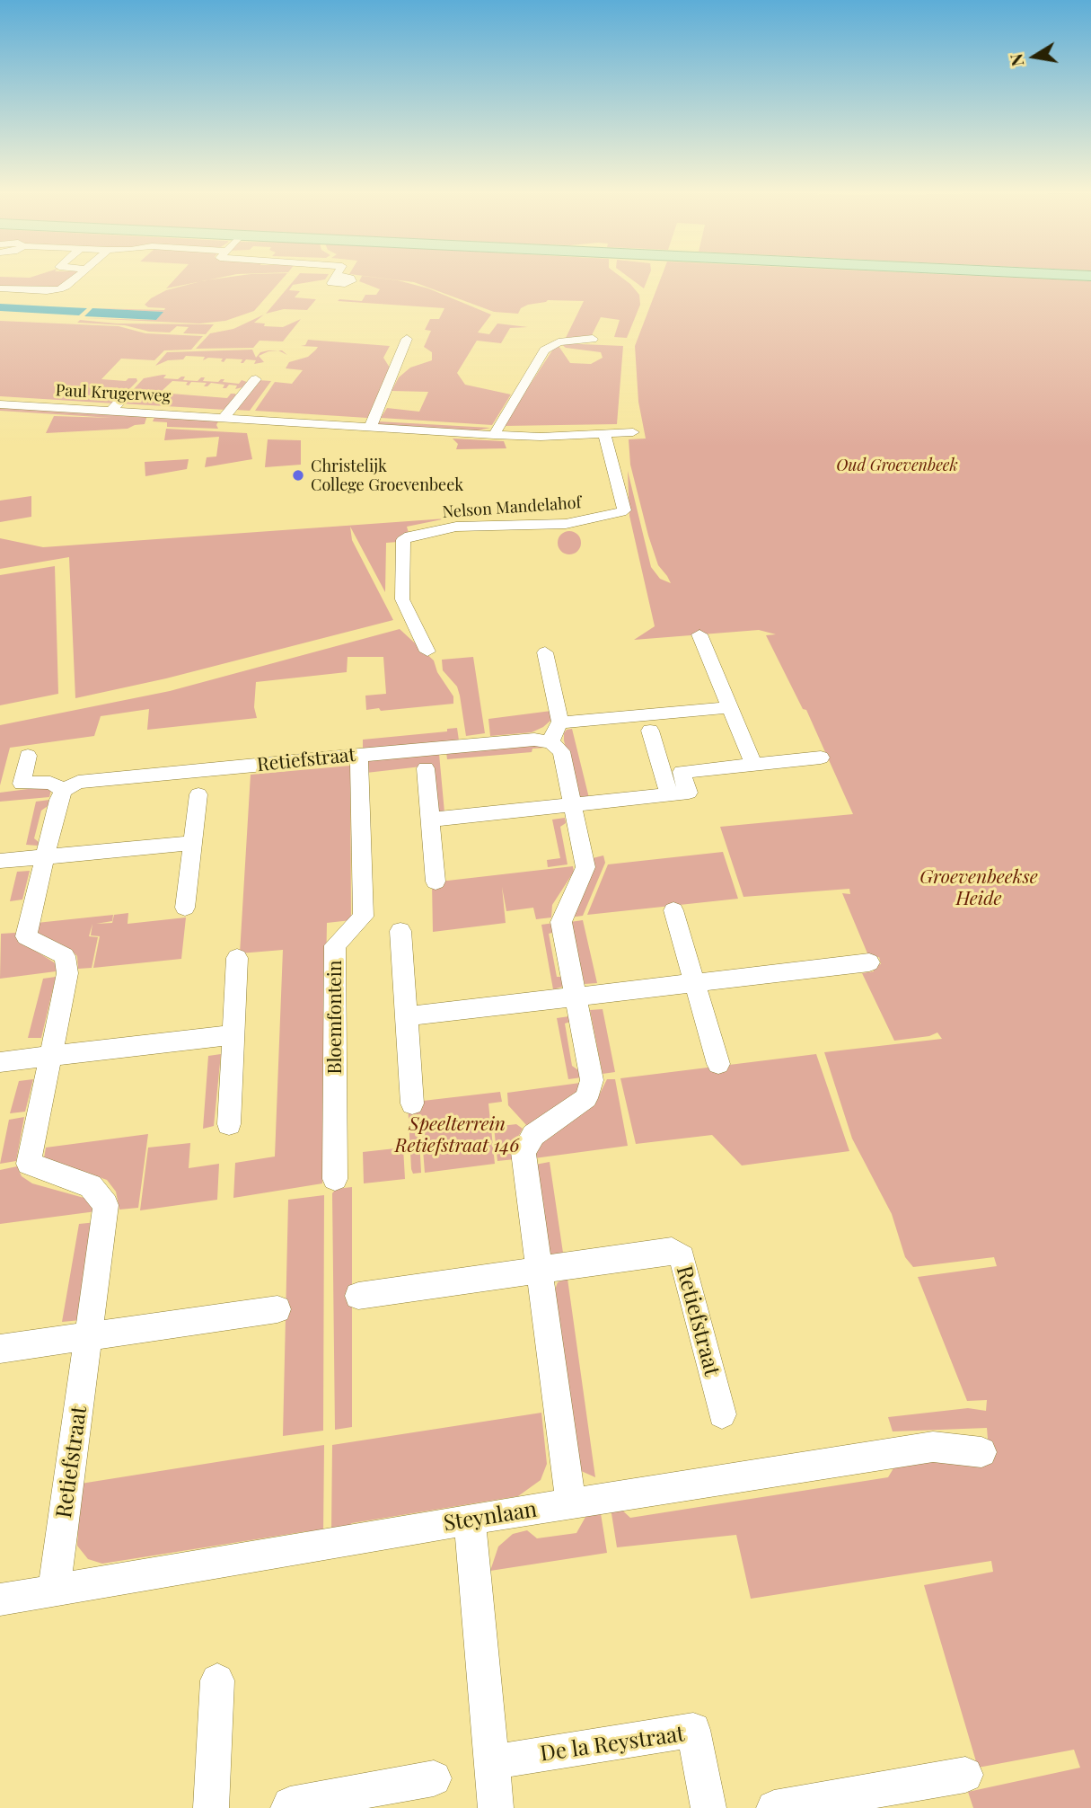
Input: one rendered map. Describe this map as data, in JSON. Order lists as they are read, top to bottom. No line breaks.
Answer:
{"streets":{"street":["Paul Krugerweg","Nelson Mandelahof","Retiefstraat","Bloemfontein","Steynlaan","De la Reystraat"]},"crossings":[["Paul Krugerweg","Nelson Mandelahof"],["Retiefstraat","Bloemfontein"],["Retiefstraat","Steynlaan"]],"parks":["Oud Groevenbeek","Groevenbeekse Heide","Speelterrein Retiefstraat 146"],"places":["Christelijk College Groevenbeek"],"north":"left"}
